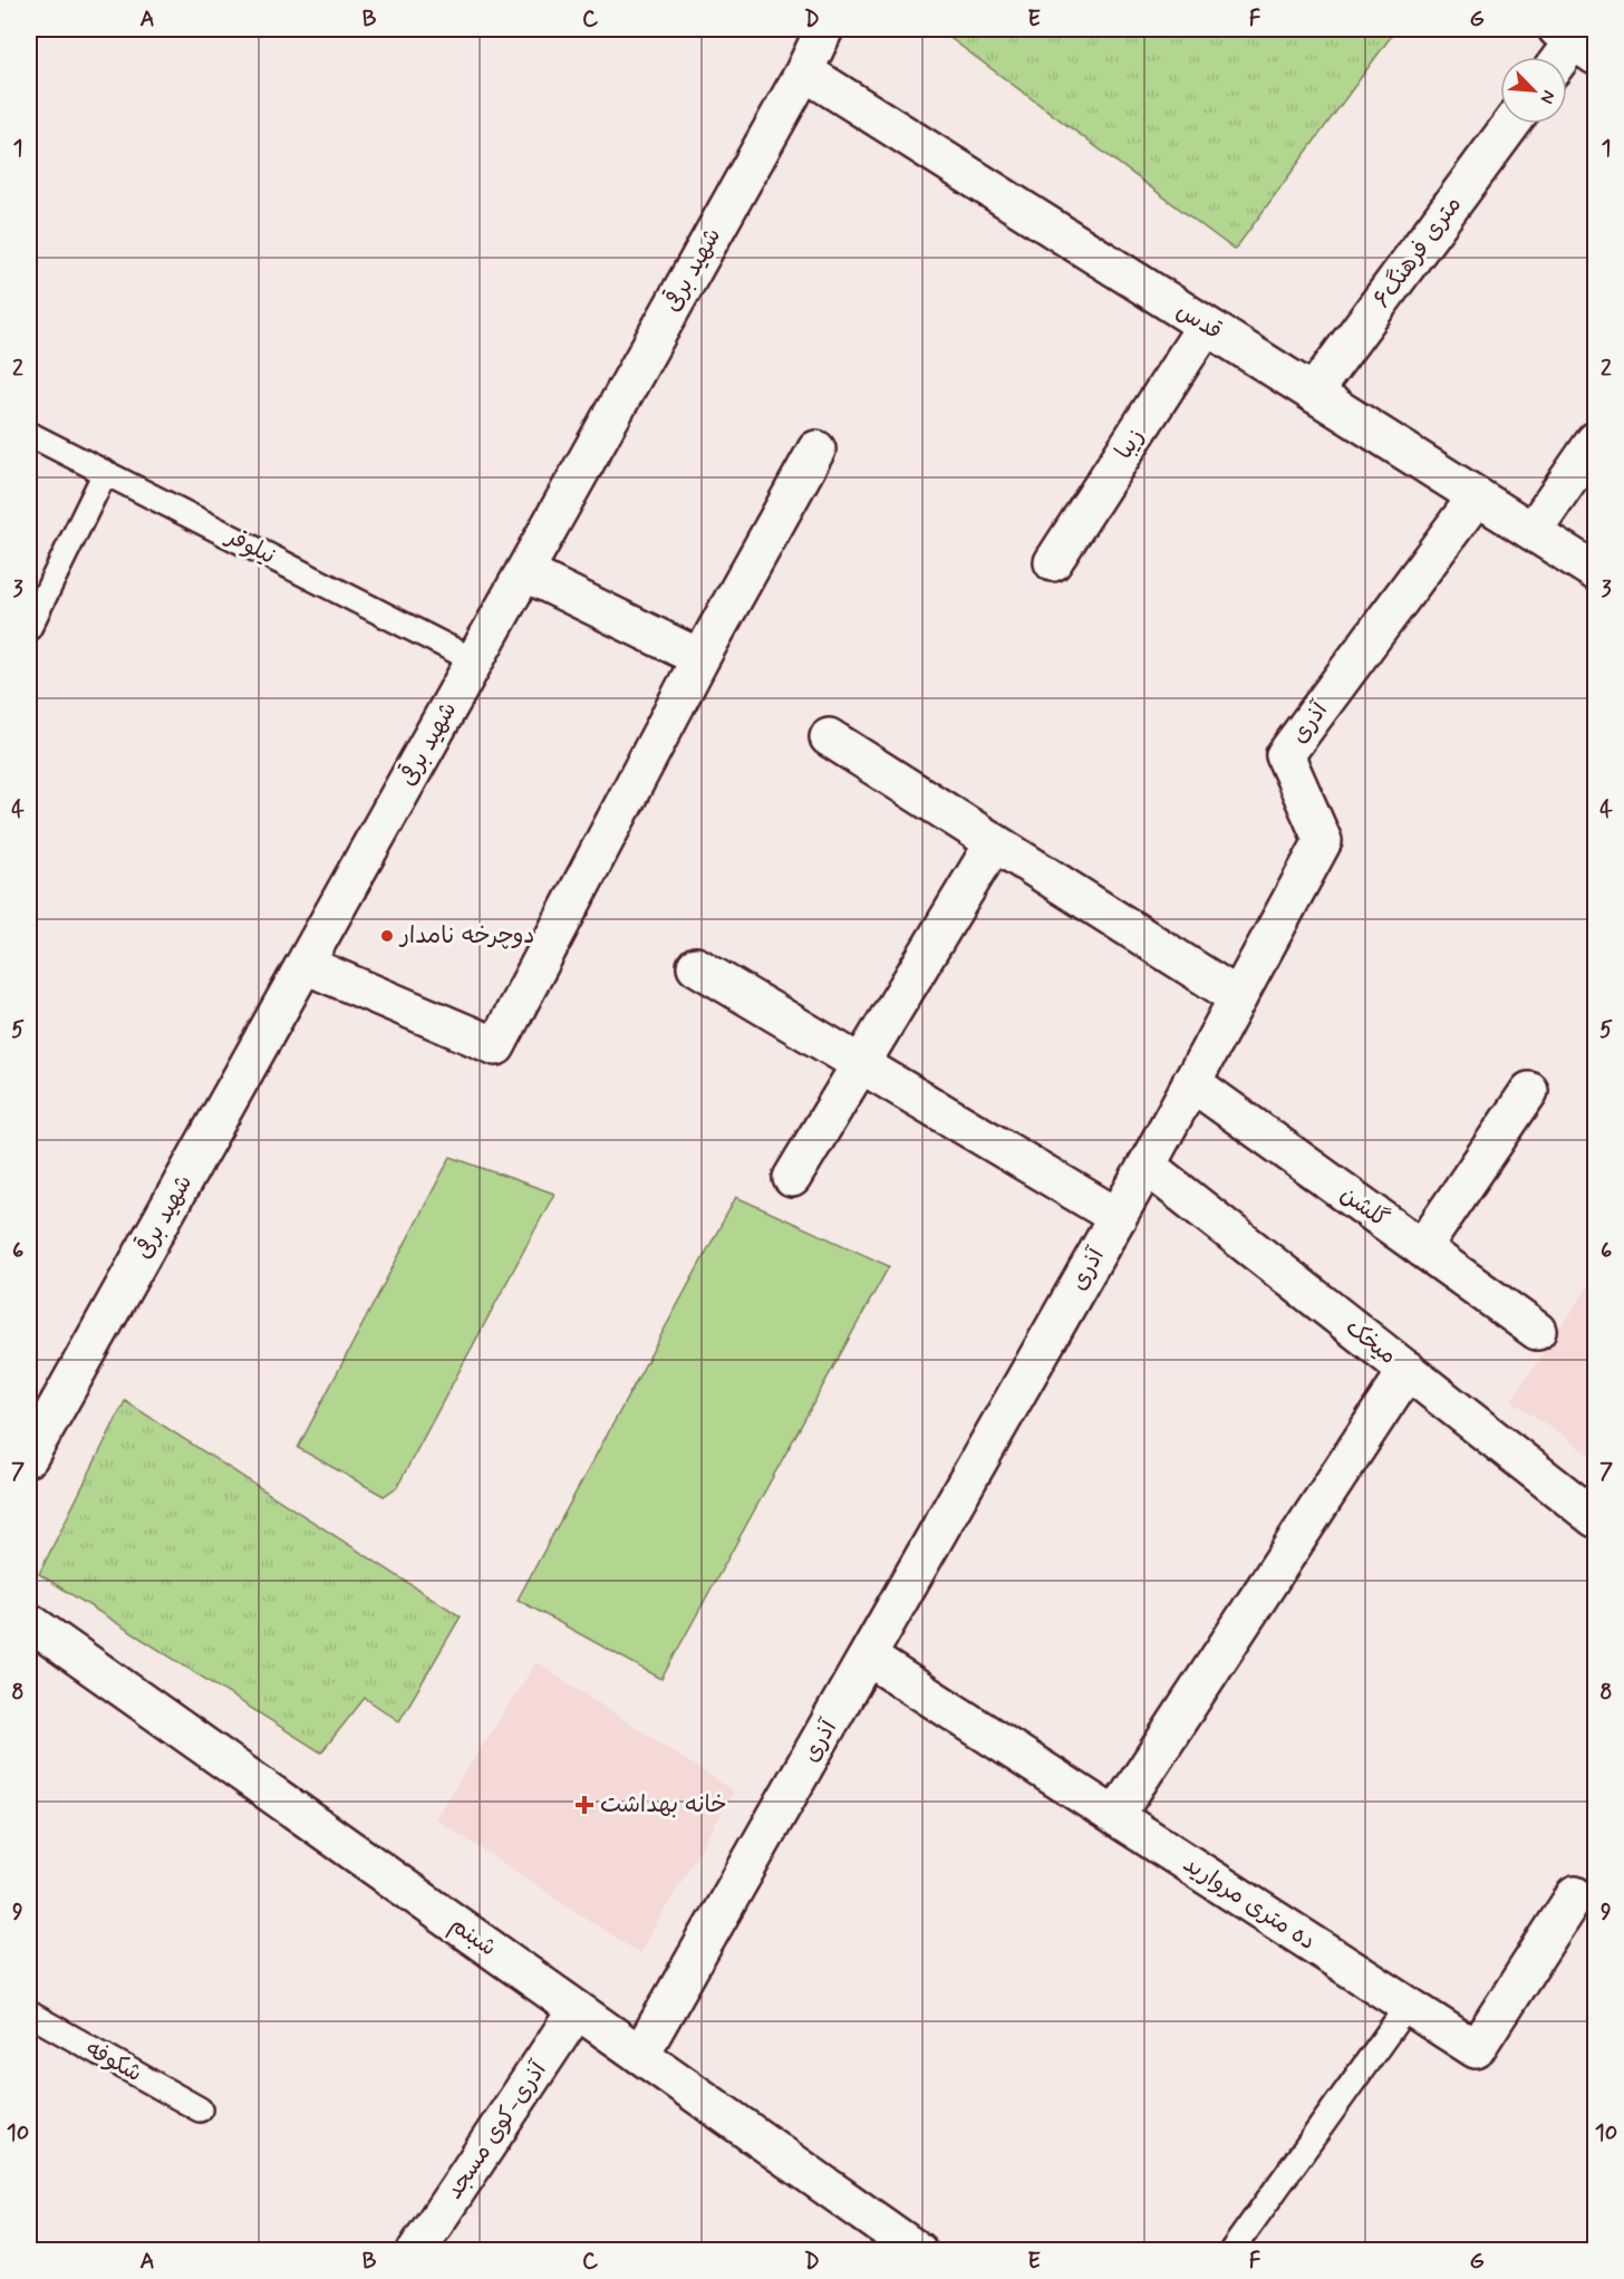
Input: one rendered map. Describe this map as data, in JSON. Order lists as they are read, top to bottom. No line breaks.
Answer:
{"streets":{"street":["۶متری فرهنگ","شهید برقی","قدس","زیبا","آذری","گلشن","میخک","ده متری مروارید","شبنم","آذری-کوی مسجد"],"lane":["نیلوفر","شکوفه"]},"crossings":[["۶متری فرهنگ","قدس"],["شهید برقی","قدس"],["شهید برقی","نیلوفر"],["قدس","زیبا"],["قدس","آذری"],["آذری","گلشن"],["آذری","میخک"],["آذری","ده متری مروارید"],["آذری","شبنم"],["شبنم","آذری-کوی مسجد"]],"places":{"other":["دوچرخه نامدار"],"health":["خانه بهداشت"]},"north":"bottom right","grid":{"columns":["A","B","C","D","E","F","G"],"rows":["1","2","3","4","5","6","7","8","9","10"]}}
